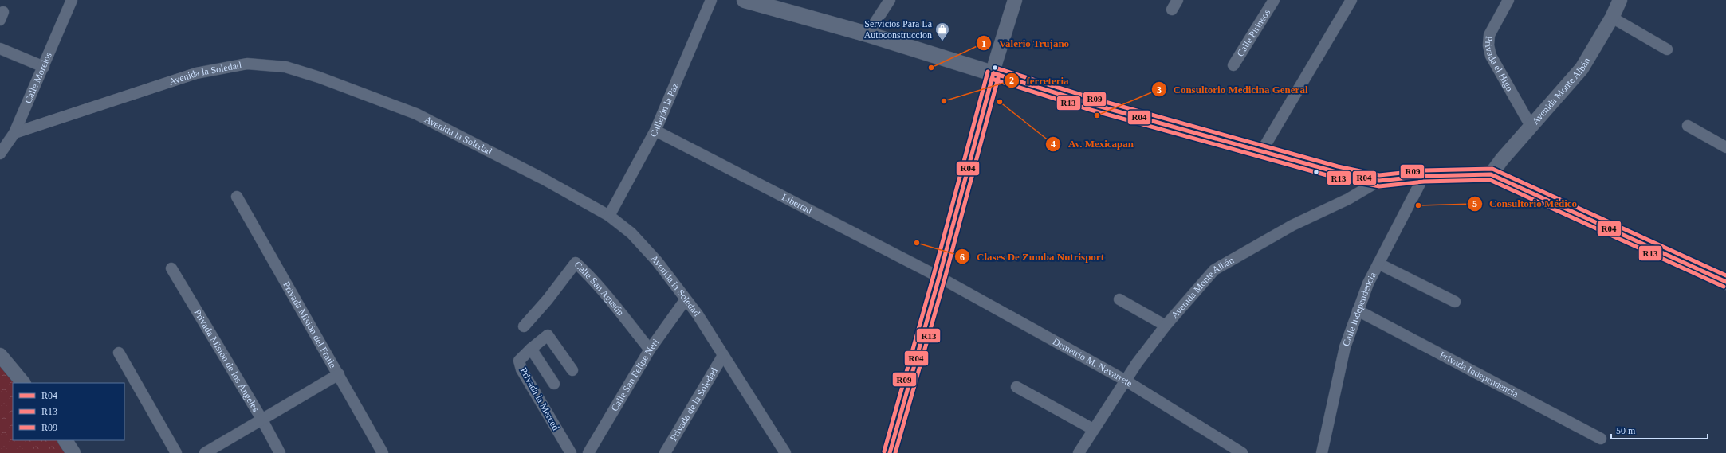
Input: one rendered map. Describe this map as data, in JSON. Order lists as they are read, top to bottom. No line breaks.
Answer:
{"streets":{"street":["Calle Pirineos","Privada el Higo","Avenida la Soledad","Calle Morelos","Avenida Monte Albán","Callejón la Paz","Libertad","Calle San Agustín","Calle Independencia","Privada Misión del Fraile","Privada Misión de los Ángeles","Demetrio M. Navarrete","Calle San Felipe Neri","Privada Independencia","Privada la Merced","Privada de la Soledad"]},"crossings":[["Privada el Higo","Avenida Monte Albán"],["Avenida la Soledad","Calle Morelos"],["Avenida la Soledad","Callejón la Paz"],["Avenida la Soledad","Calle San Felipe Neri"],["Avenida la Soledad","Privada de la Soledad"],["Avenida Monte Albán","Demetrio M. Navarrete"],["Callejón la Paz","Libertad"],["Libertad","Demetrio M. Navarrete"],["Calle San Agustín","Calle San Felipe Neri"],["Calle Independencia","Privada Independencia"]],"places":{"shop":["Servicios Para La Autoconstruccion"],"other":["Valerio Trujano","ferreteria","Av. Mexicapan","Consultorio Medicina General","Consultorio Médico","Clases De Zumba Nutrisport"]},"lines":["transit line R09","transit line R04","transit line R13"],"legend":["R04","R13","R09"],"scale_bar":"50 m"}
